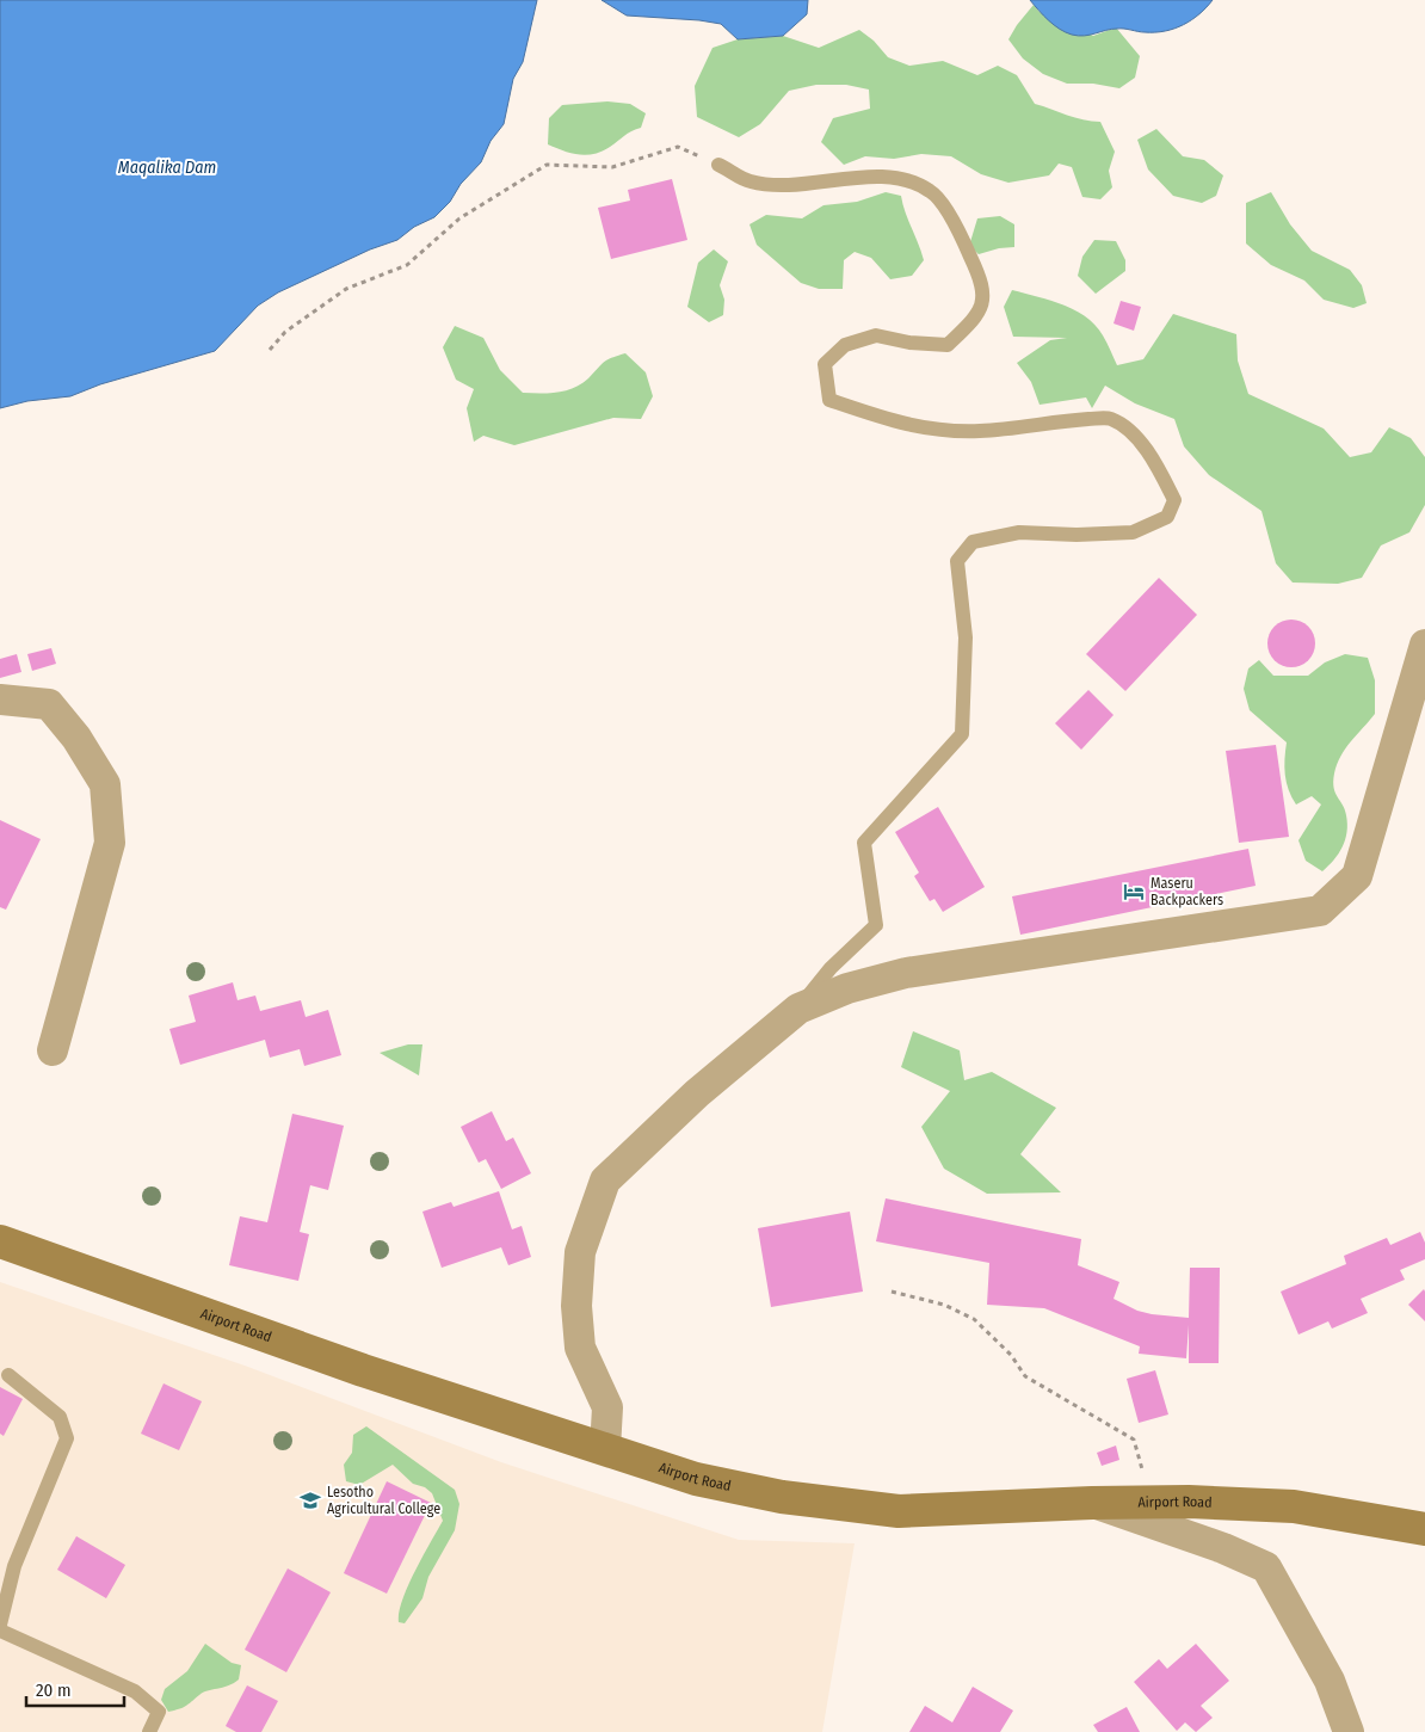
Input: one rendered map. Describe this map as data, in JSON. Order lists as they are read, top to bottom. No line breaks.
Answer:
{"streets":{"main road":["Airport Road"]},"water":["Maqalika Dam"],"places":{"hotel":["Maseru Backpackers"],"school or university":["Lesotho Agricultural College"]},"scale_bar":"20 m"}
